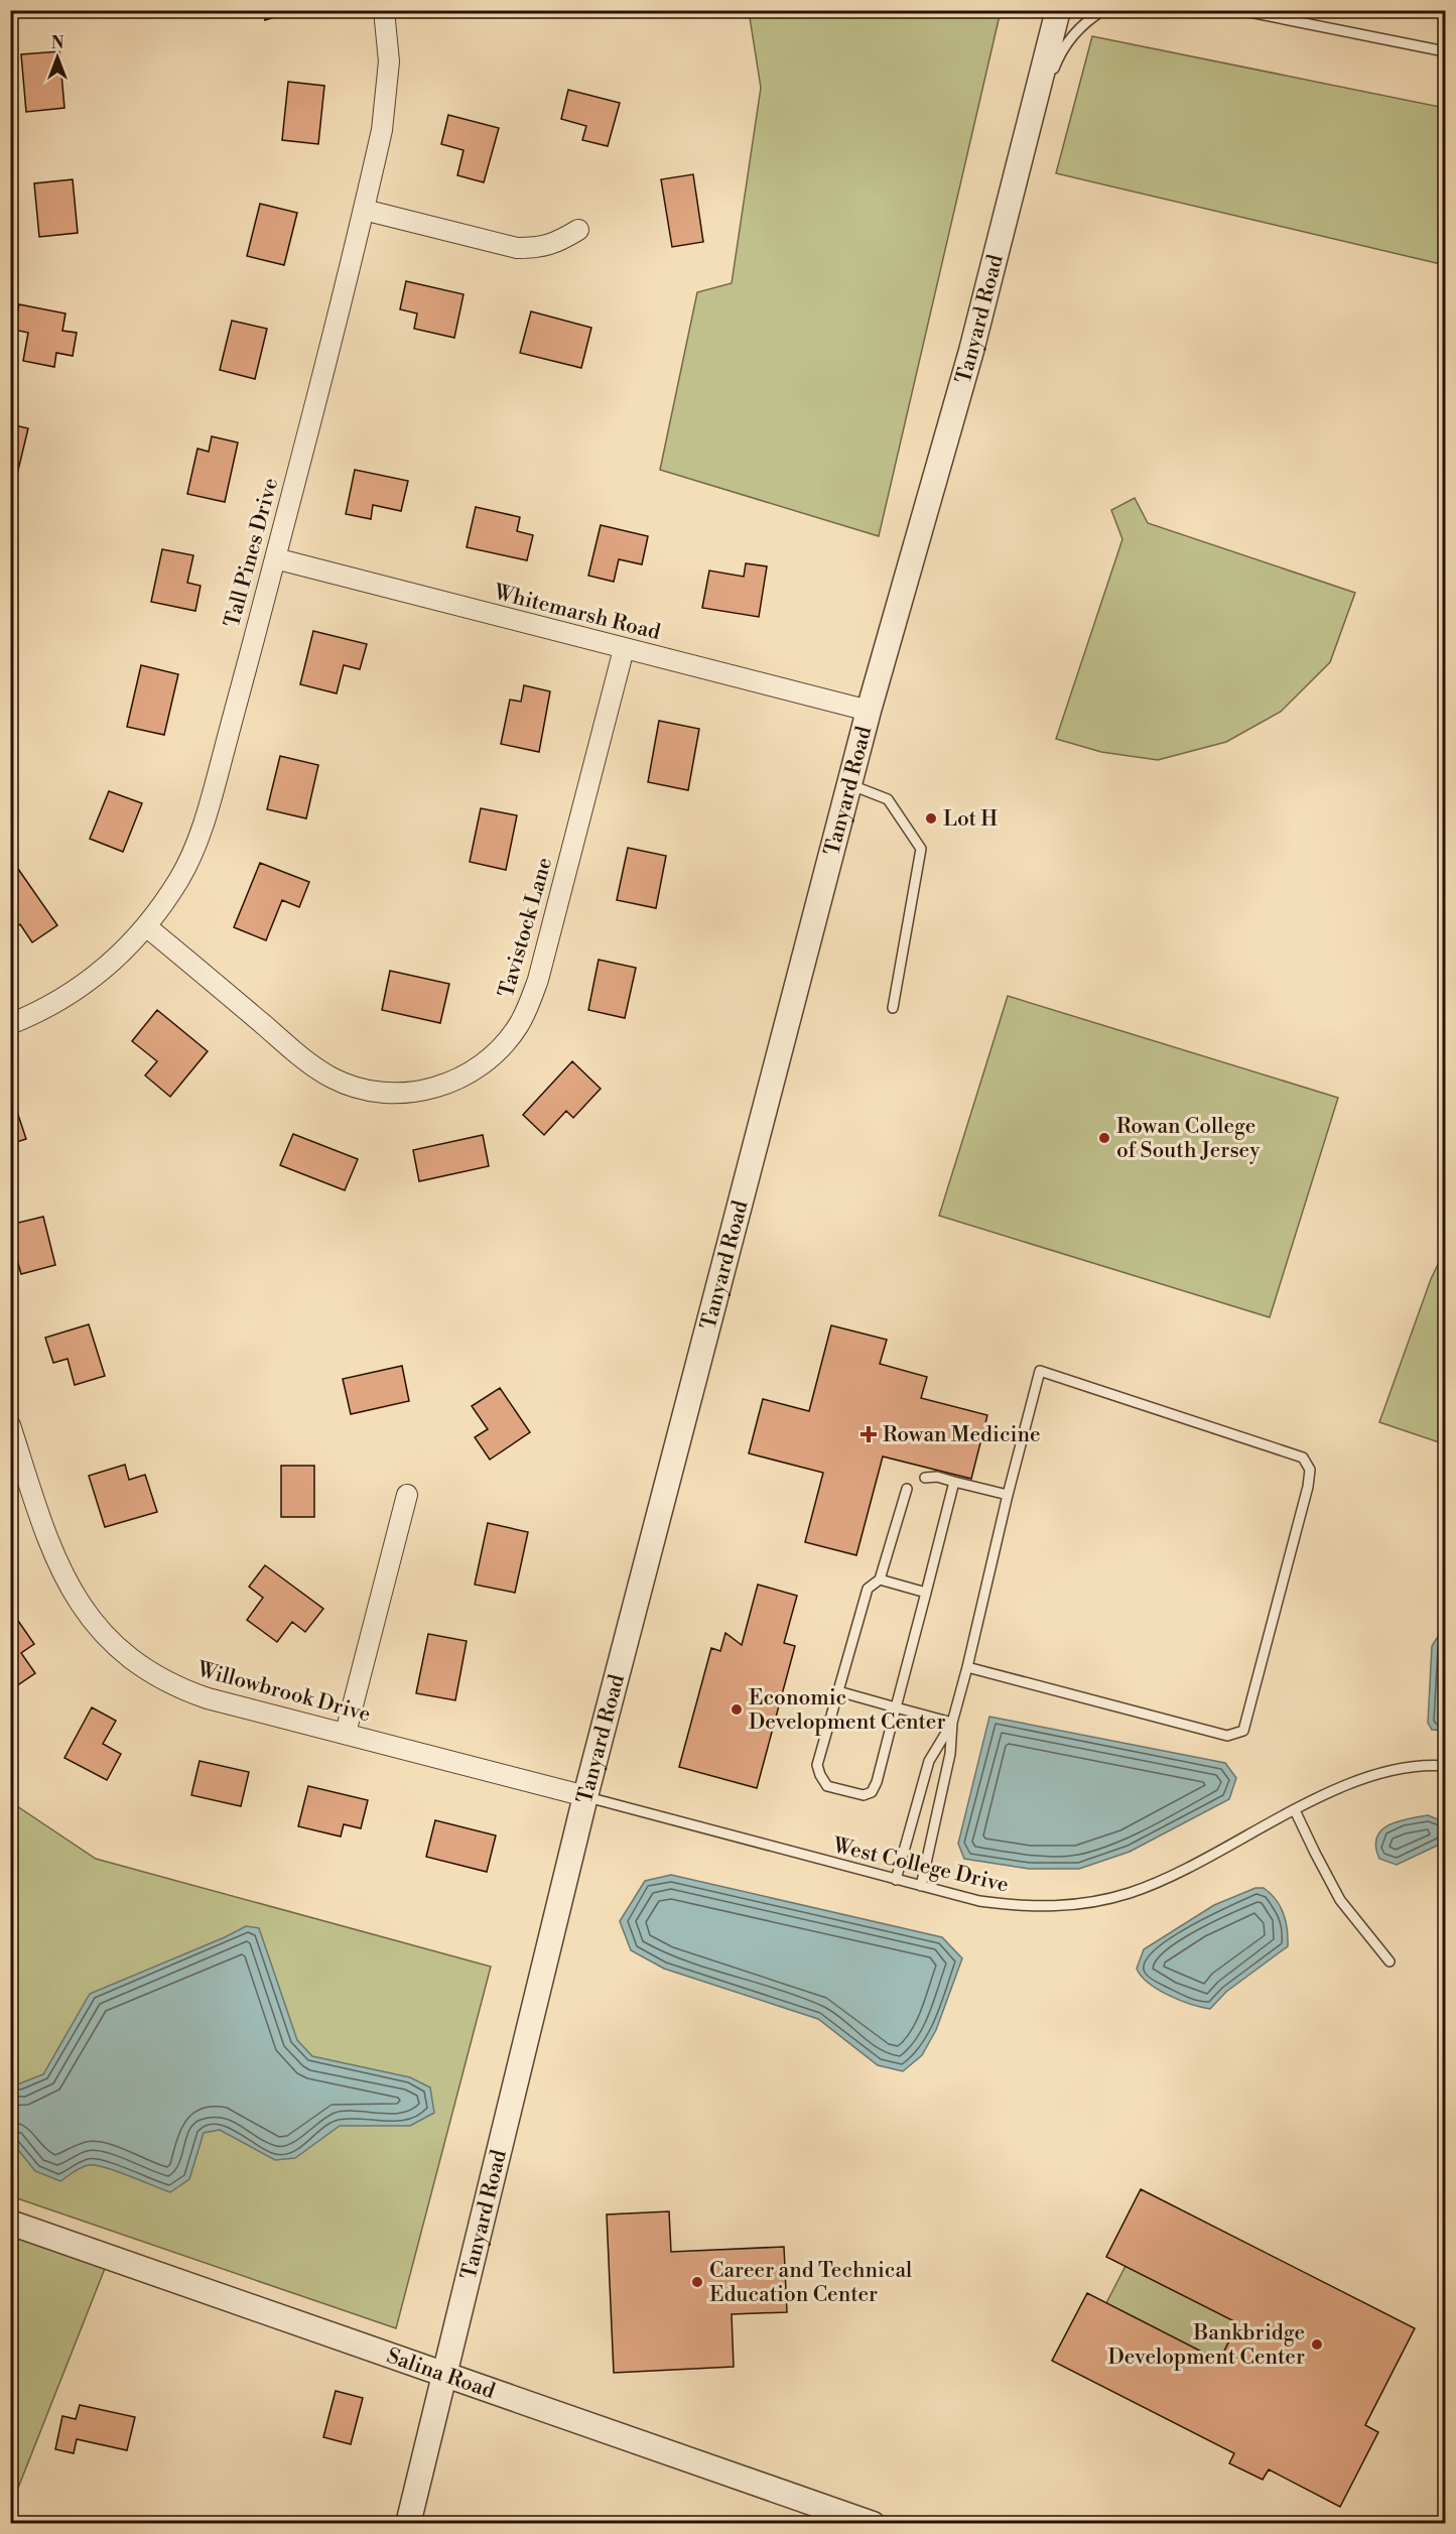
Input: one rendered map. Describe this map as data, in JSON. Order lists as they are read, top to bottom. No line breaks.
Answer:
{"streets":{"street":["Tanyard Road","Tall Pines Drive","Whitemarsh Road","Tavistock Lane","Willowbrook Drive","Salina Road"],"lane":["West College Drive"]},"crossings":[["Tanyard Road","Whitemarsh Road"],["Tanyard Road","Willowbrook Drive"],["Tanyard Road","West College Drive"],["Tanyard Road","Salina Road"],["Tall Pines Drive","Whitemarsh Road"],["Tall Pines Drive","Tavistock Lane"],["Whitemarsh Road","Tavistock Lane"],["Willowbrook Drive","West College Drive"]],"places":{"other":["Lot H","Rowan College of South Jersey","Economic Development Center","Career and Technical Education Center","Bankbridge Development Center"],"health":["Rowan Medicine"]},"north":"top"}
